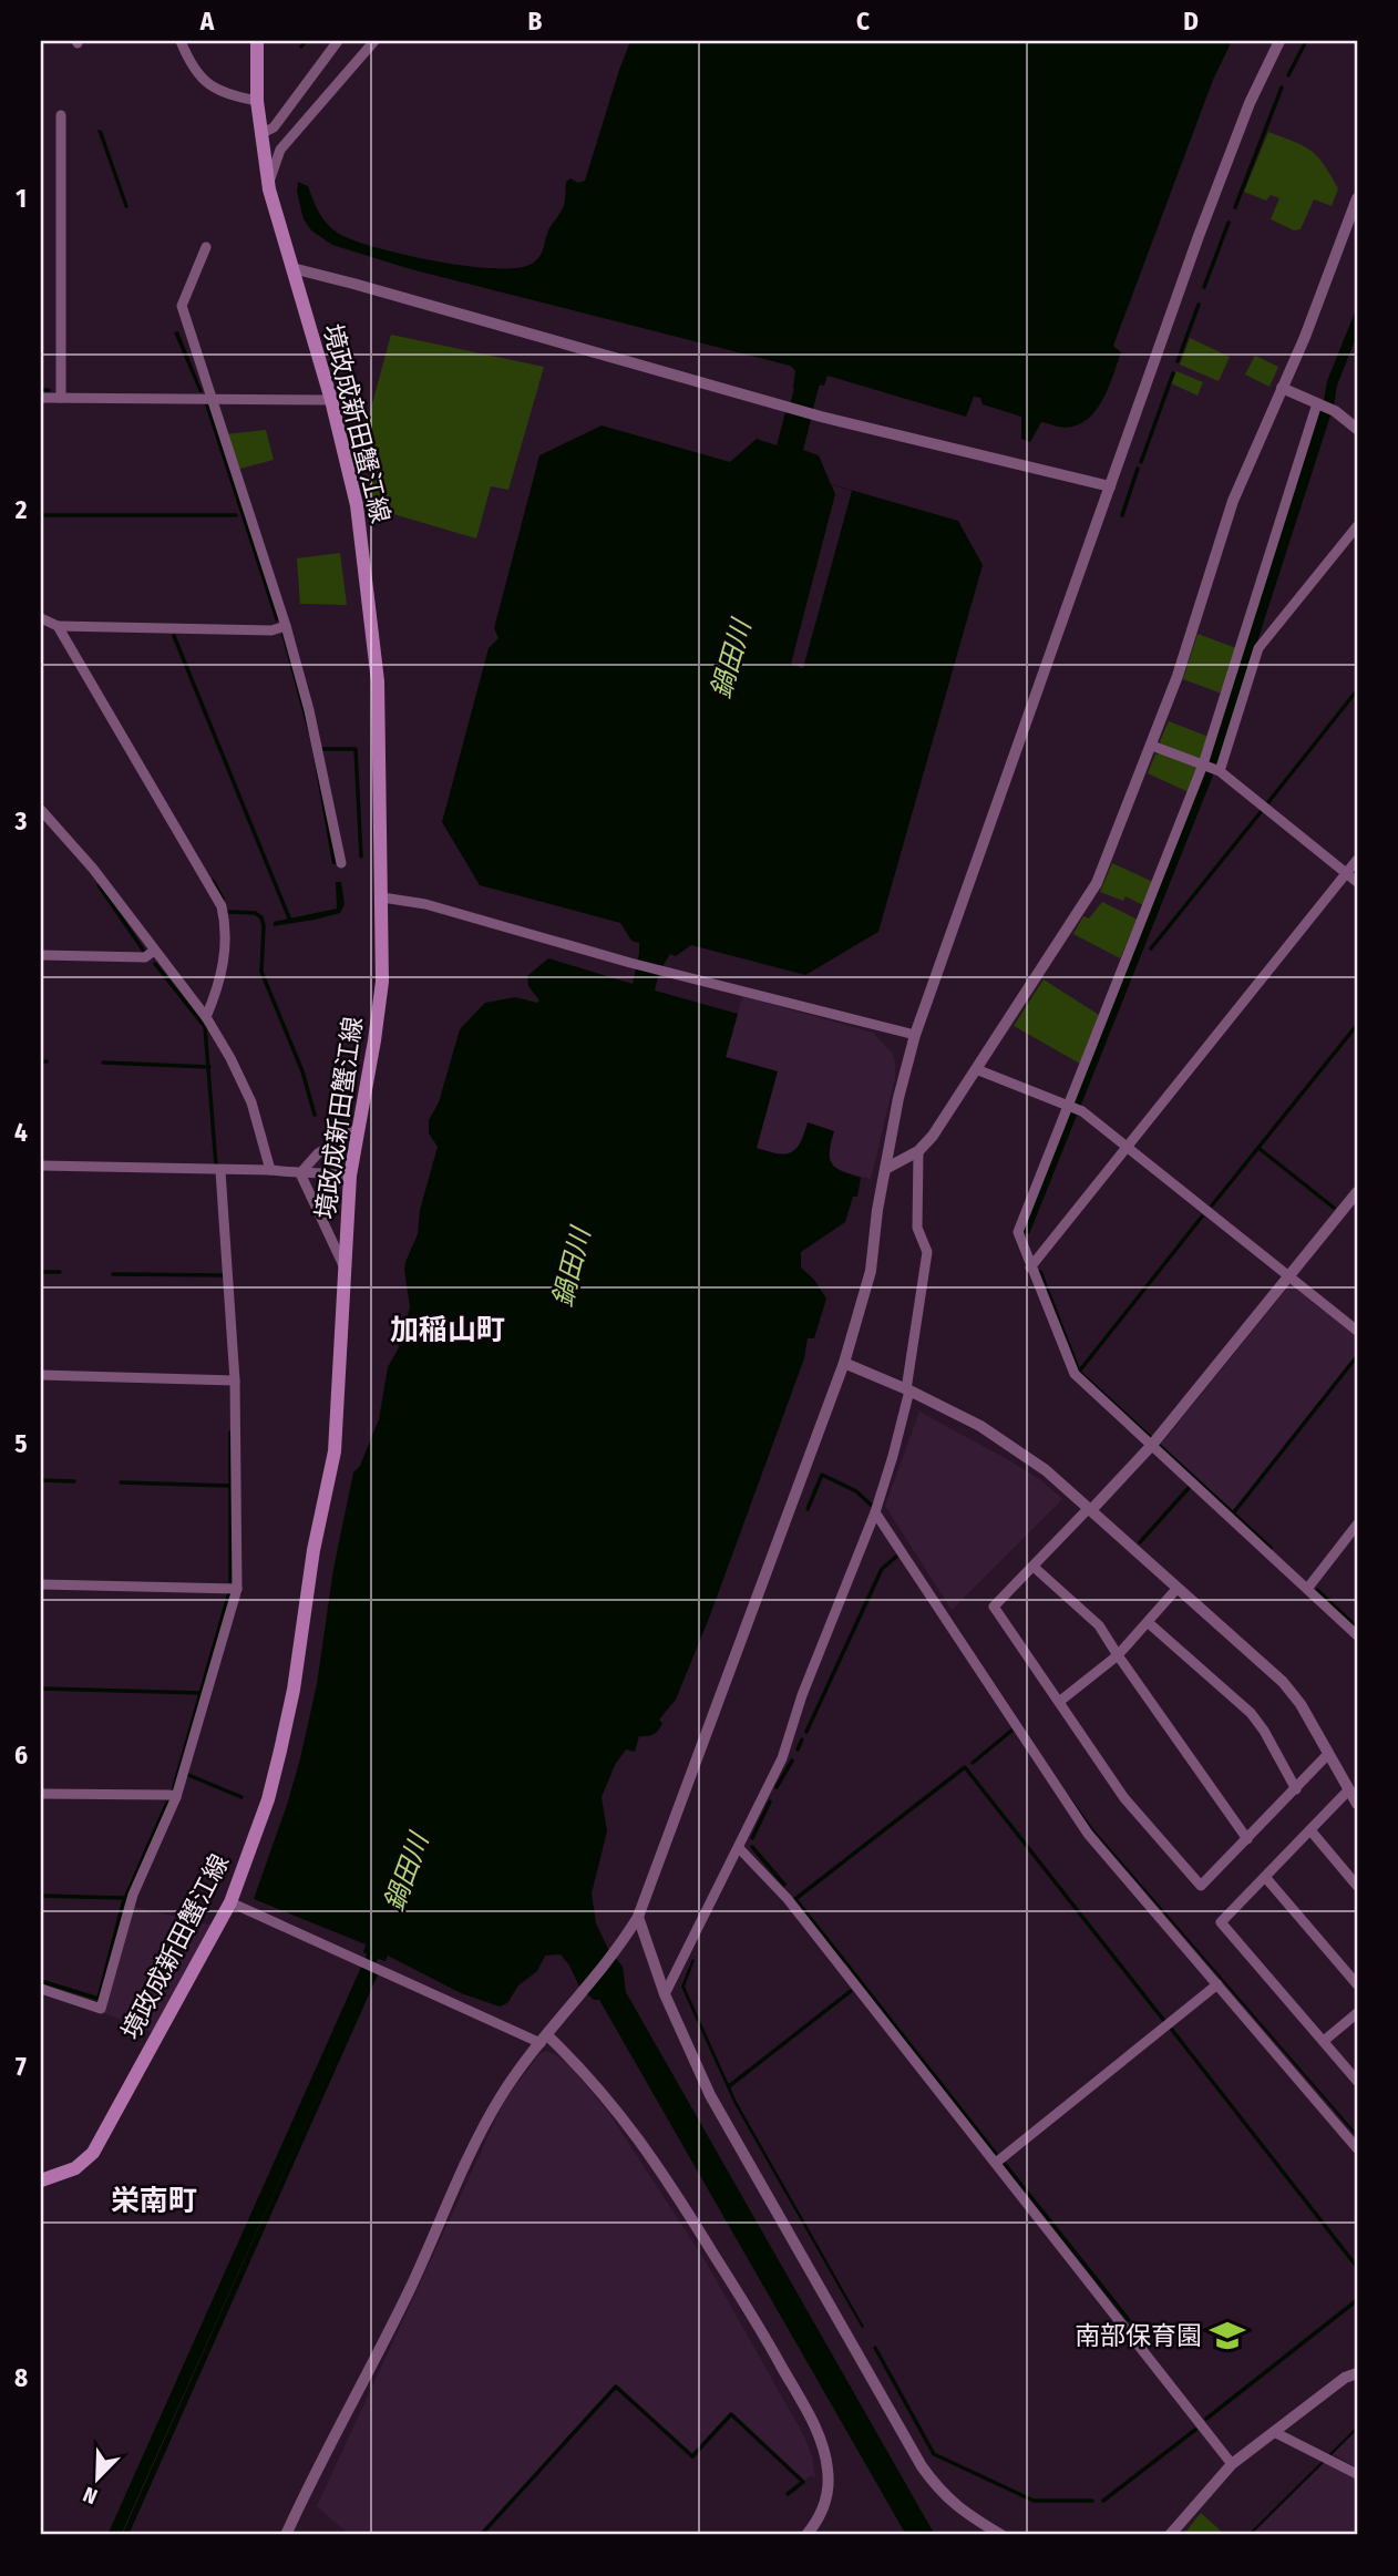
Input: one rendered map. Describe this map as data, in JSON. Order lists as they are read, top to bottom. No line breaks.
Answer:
{"streets":{"main road":["境政成新田蟹江線"]},"districts":["加稲山町","栄南町"],"water":["鍋田川"],"places":{"school or university":["南部保育園"]},"north":"bottom left","grid":{"columns":["A","B","C","D"],"rows":["1","2","3","4","5","6","7","8"]}}
